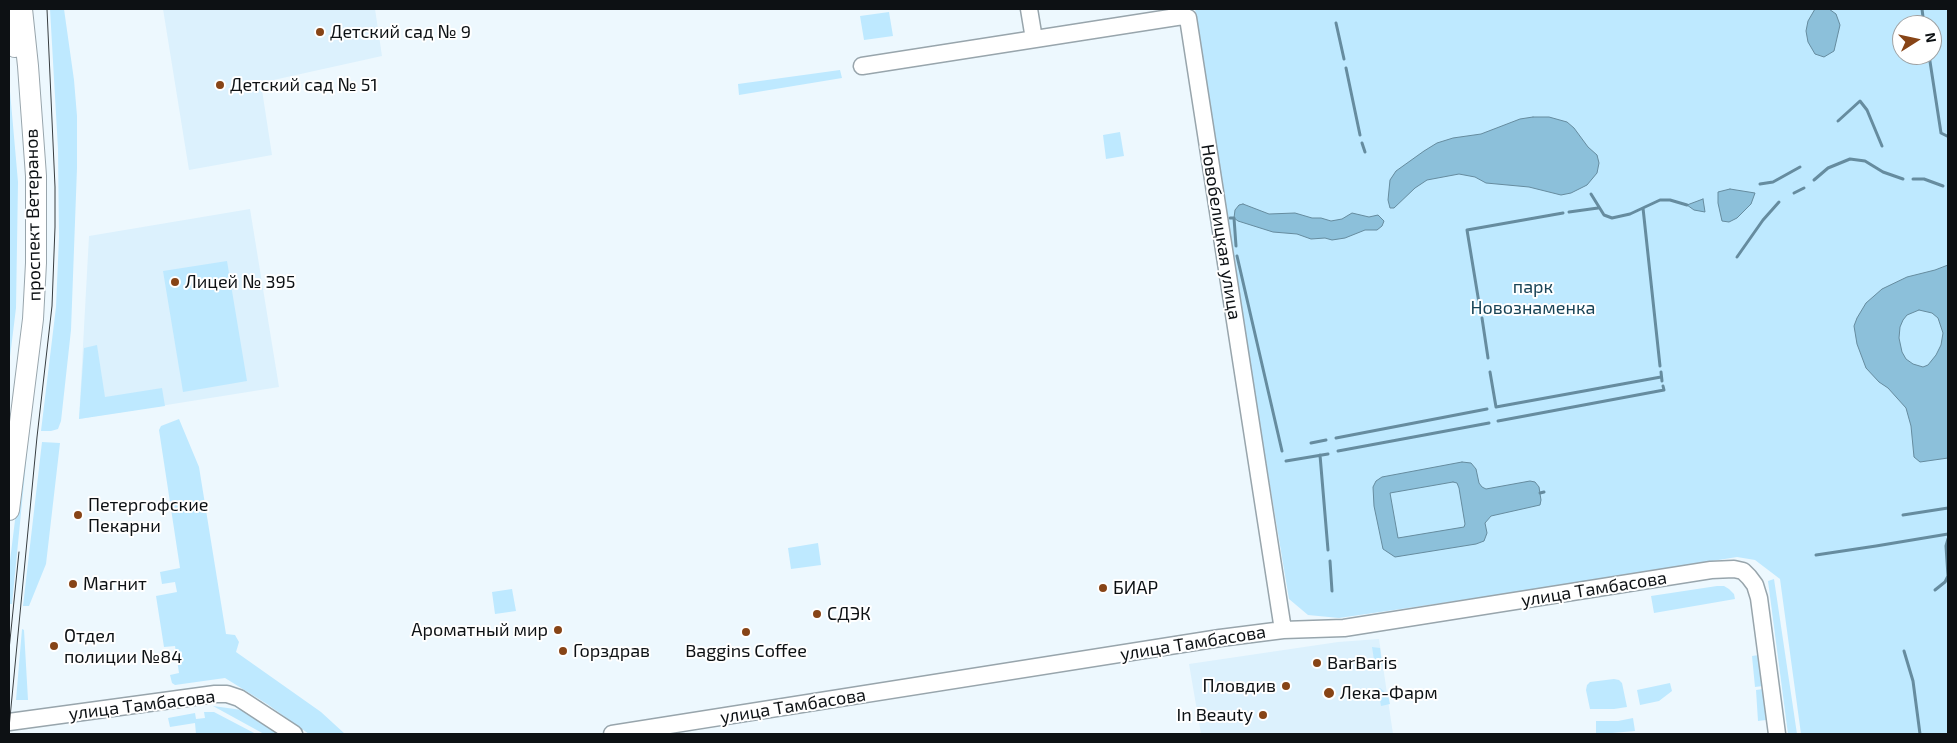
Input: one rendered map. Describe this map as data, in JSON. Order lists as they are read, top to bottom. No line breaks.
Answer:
{"streets":{"main road":["проспект Ветеранов"],"street":["Новобелицкая улица","улица Тамбасова"]},"crossings":[["Новобелицкая улица","улица Тамбасова"]],"parks":["парк Новознаменка"],"places":["Детский сад № 9","Детский сад № 51","Лицей № 395","Петергофские Пекарни","Магнит","БИАР","СДЭК","Ароматный мир","Baggins Coffee","Отдел полиции №84","Горздрав","BarBaris","Пловдив","Лека-Фарм","In Beauty"],"north":"right"}
